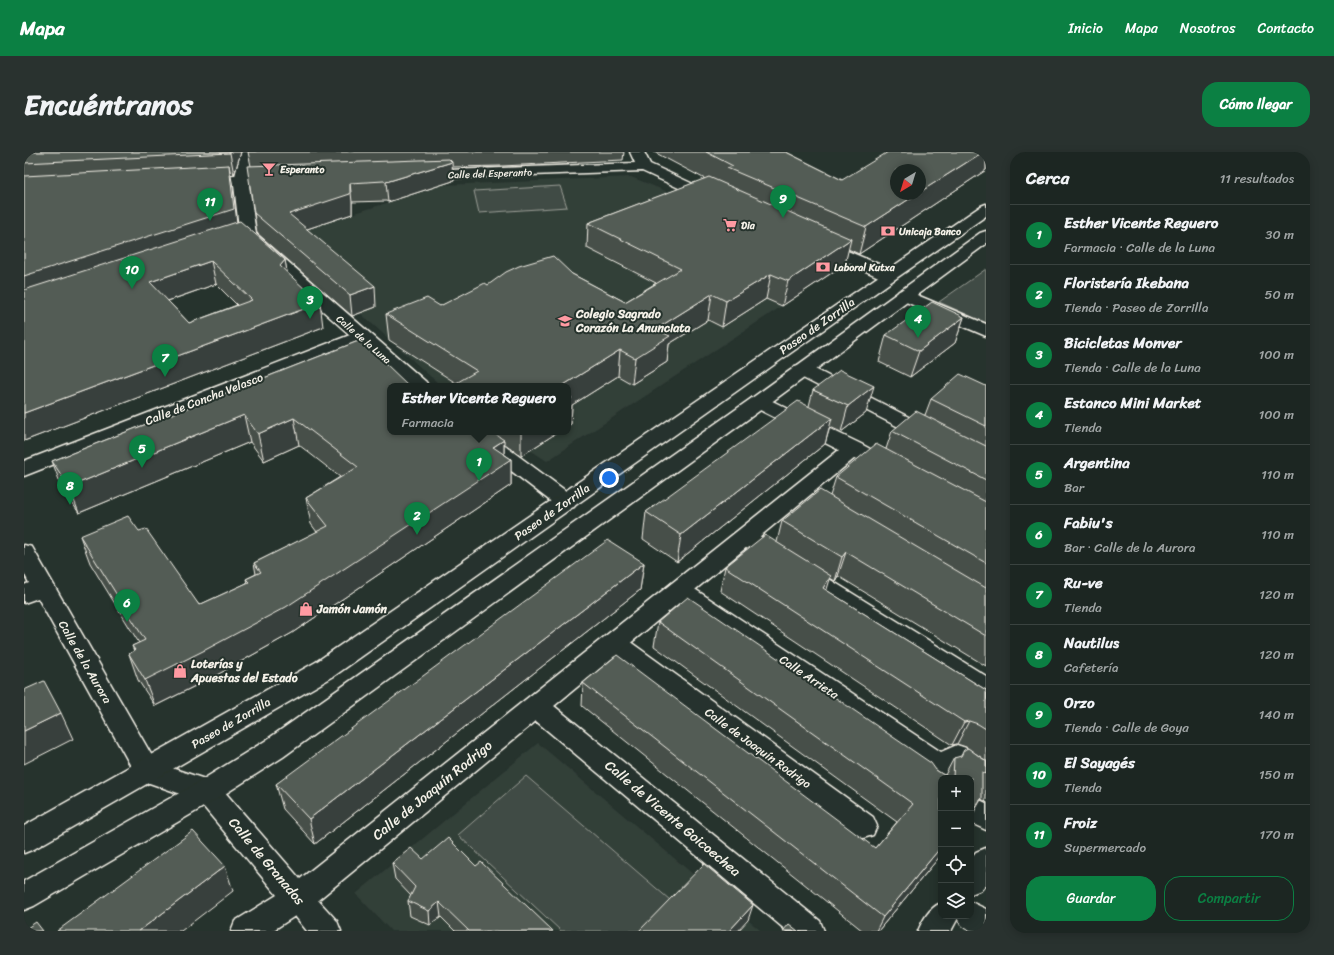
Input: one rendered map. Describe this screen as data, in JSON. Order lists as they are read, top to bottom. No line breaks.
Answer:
{"streets":{"street":["Calle del Esperanto","Paseo de Zorrilla","Calle de la Luna","Calle de Concha Velasco","Calle de la Aurora","Calle Arrieta","Calle de Joaquín Rodrigo","Calle de Vicente Goicoechea","Calle de Granados"]},"crossings":[["Paseo de Zorrilla","Calle de la Aurora"],["Calle de la Luna","Calle de Concha Velasco"],["Calle Arrieta","Calle de Joaquín Rodrigo"],["Calle de Joaquín Rodrigo","Calle de Vicente Goicoechea"],["Calle de Joaquín Rodrigo","Calle de Granados"]],"places":{"bar":["Esperanto"],"supermarket":["Dia"],"bank":["Unicaja Banco","Laboral Kutxa"],"school or university":["Colegio Sagrado Corazón La Anunciata"],"shop":["Jamón Jamón","Loterías y Apuestas del Estado"]},"north":"bottom left","page":{"header":"Mapa","nav":["Inicio","Mapa","Nosotros","Contacto"],"title":"Encuéntranos","buttons":["Cómo llegar",["Guardar","Compartir"]],"heading":["Cerca","11 resultados"],"pins":["9","11","10","3","4","7","5","1","8","2","6"],"list":[{"mark":"1","name":"Esther Vicente Reguero","note":"Farmacia · Calle de la Luna","value":"30 m"},{"mark":"2","name":"Floristería Ikebana","note":"Tienda · Paseo de Zorrilla","value":"50 m"},{"mark":"3","name":"Bicicletas Monver","note":"Tienda · Calle de la Luna","value":"100 m"},{"mark":"4","name":"Estanco Mini Market","note":"Tienda","value":"100 m"},{"mark":"5","name":"Argentina","note":"Bar","value":"110 m"},{"mark":"6","name":"Fabiu's","note":"Bar · Calle de la Aurora","value":"110 m"},{"mark":"7","name":"Ru-ve","note":"Tienda","value":"120 m"},{"mark":"8","name":"Nautilus","note":"Cafetería","value":"120 m"},{"mark":"9","name":"Orzo","note":"Tienda · Calle de Goya","value":"140 m"},{"mark":"10","name":"El Sayagés","note":"Tienda","value":"150 m"},{"mark":"11","name":"Froiz","note":"Supermercado","value":"170 m"}],"popup":["Esther Vicente Reguero","Farmacia"],"map_buttons":["+","−"]}}
